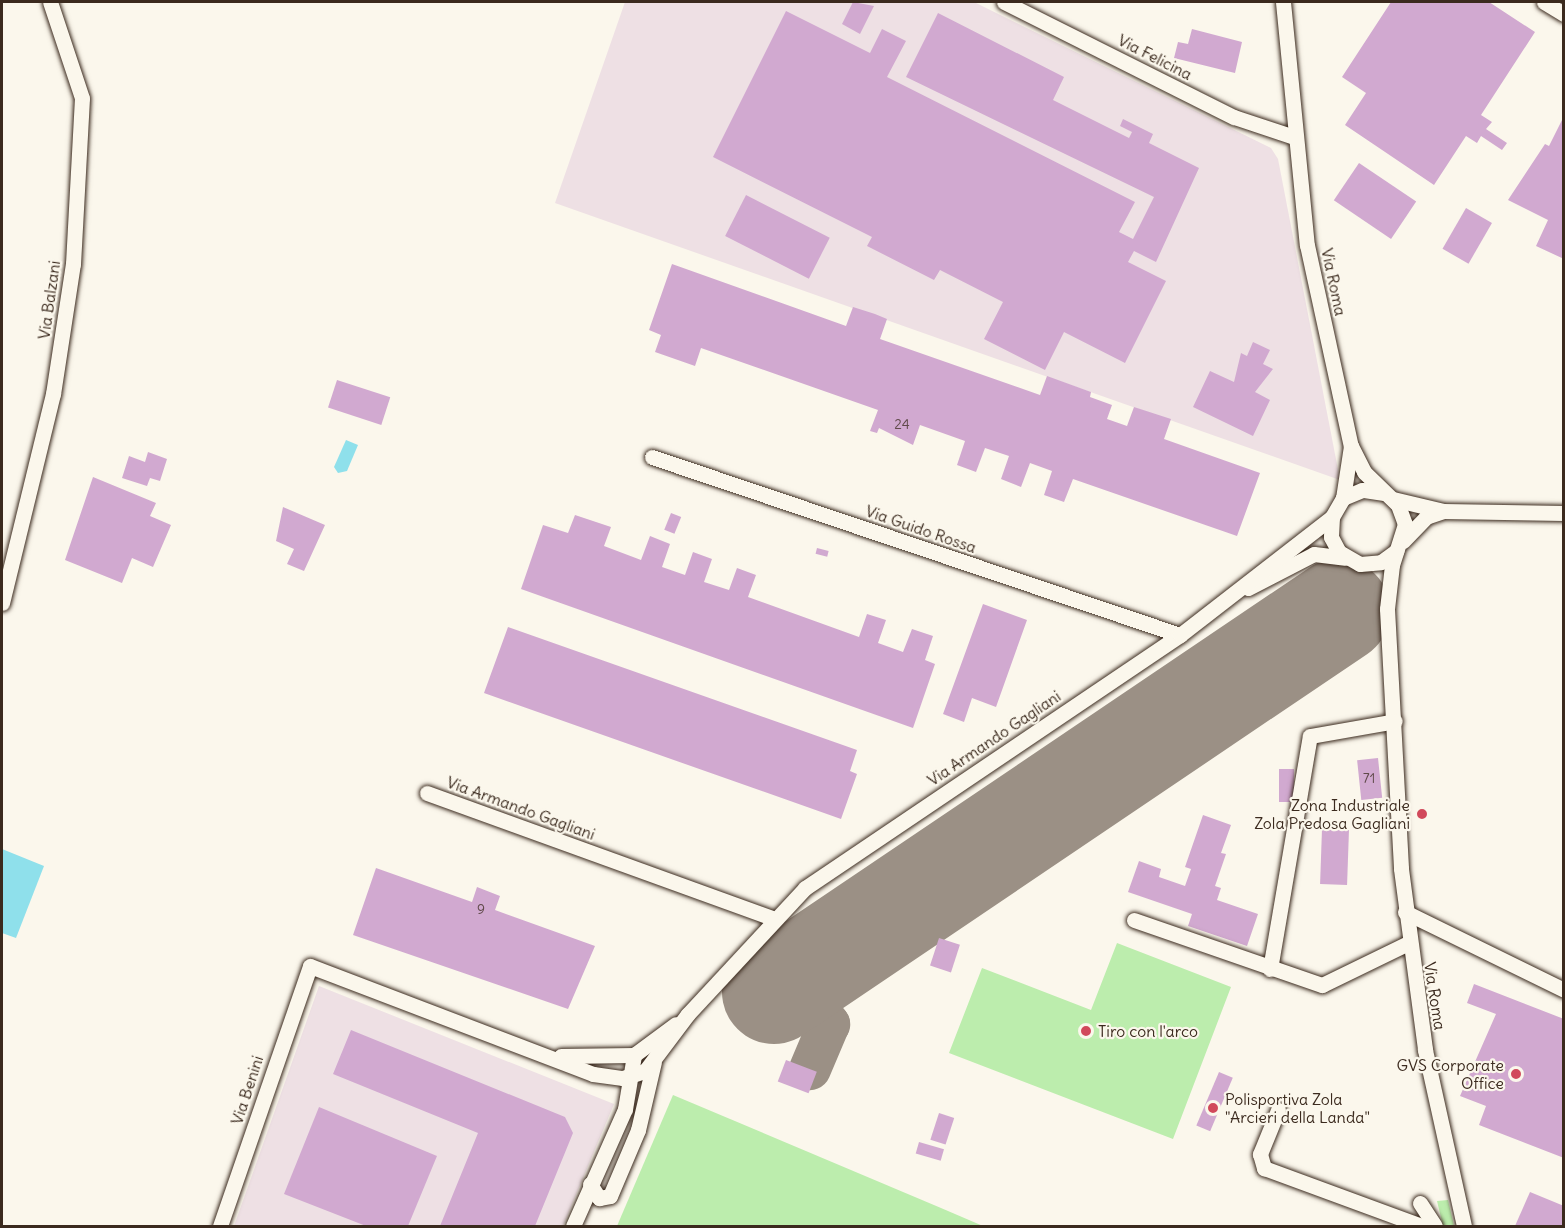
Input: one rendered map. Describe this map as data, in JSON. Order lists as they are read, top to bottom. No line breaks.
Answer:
{"streets":{"street":["Via Felicina","Via Roma","Via Balzani","Via Guido Rossa","Via Armando Gagliani","Via Benini"]},"crossings":[["Via Felicina","Via Roma"],["Via Roma","Via Armando Gagliani"],["Via Guido Rossa","Via Armando Gagliani"]],"places":["Zona Industriale Zola Predosa Gagliani","Tiro con l'arco","GVS Corporate Office","Polisportiva Zola \"Arcieri della Landa\""],"house_numbers":["24","71","9"]}
